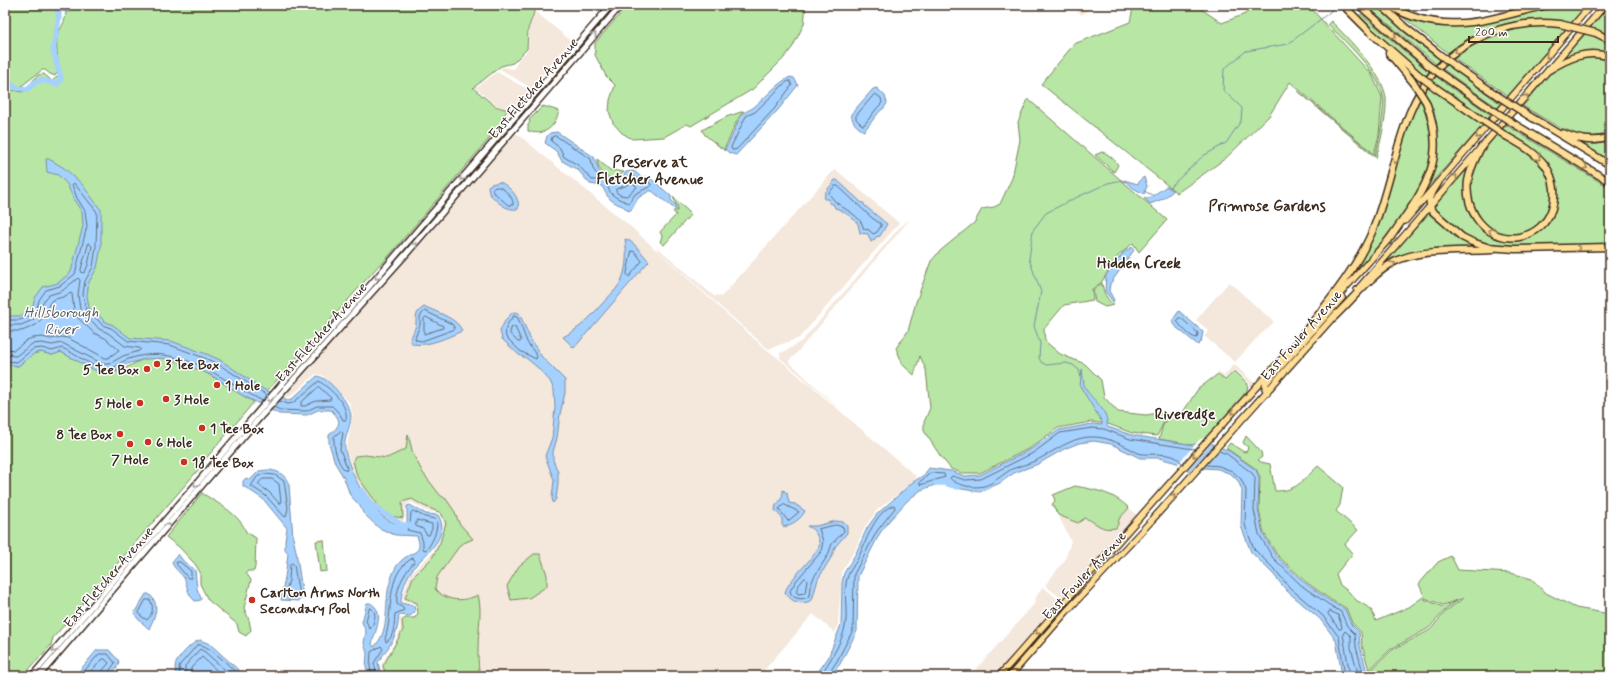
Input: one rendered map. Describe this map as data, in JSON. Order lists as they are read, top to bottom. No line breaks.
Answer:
{"streets":{"main road":["East Fletcher Avenue","East Fowler Avenue"]},"districts":["Preserve at Fletcher Avenue","Primrose Gardens","Hidden Creek","Riveredge"],"water":["Hillsborough River"],"places":["3 Tee Box","5 Tee Box","1 Hole","3 Hole","5 Hole","1 Tee Box","8 Tee Box","6 Hole","7 Hole","18 Tee Box","Carlton Arms North Secondary Pool"],"scale_bar":"200 m"}
